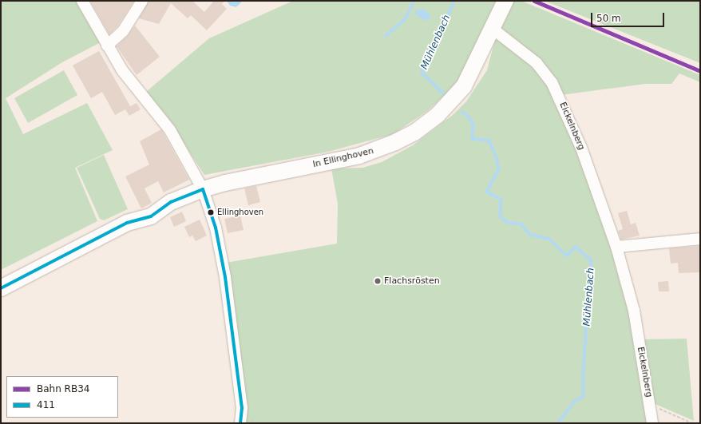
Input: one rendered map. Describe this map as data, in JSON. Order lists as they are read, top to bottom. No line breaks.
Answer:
{"streets":{"street":["Eickelnberg","In Ellinghoven"]},"crossings":[["Eickelnberg","In Ellinghoven"]],"water":["Mühlenbach"],"places":["Ellinghoven","Flachsrösten"],"lines":["rail line RB34","transit line 411"],"legend":["Bahn RB34","411"],"scale_bar":"50 m"}
